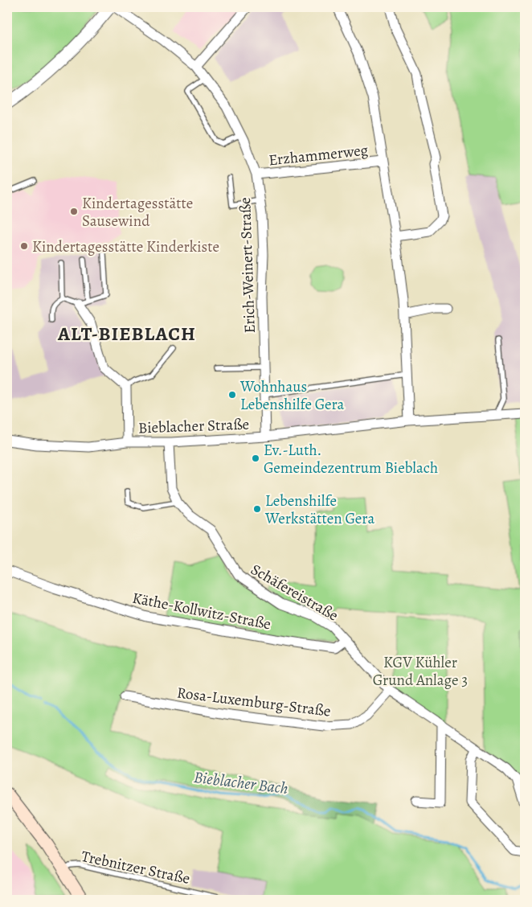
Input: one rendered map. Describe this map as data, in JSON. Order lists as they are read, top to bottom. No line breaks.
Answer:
{"streets":{"street":["Erzhammerweg","Erich-Weinert-Straße","Bieblacher Straße","Schäfereistraße","Käthe-Kollwitz-Straße","Rosa-Luxemburg-Straße"],"lane":["Trebnitzer Straße"]},"crossings":[["Erzhammerweg","Erich-Weinert-Straße"],["Erich-Weinert-Straße","Bieblacher Straße"],["Bieblacher Straße","Schäfereistraße"],["Schäfereistraße","Käthe-Kollwitz-Straße"],["Schäfereistraße","Rosa-Luxemburg-Straße"]],"districts":["ALT-BIEBLACH"],"water":["Bieblacher Bach"],"parks":["KGV Kühler Grund Anlage 3"],"places":["Kindertagesstätte Sausewind","Kindertagesstätte Kinderkiste","Wohnhaus Lebenshilfe Gera","Ev.-Luth. Gemeindezentrum Bieblach","Lebenshilfe Werkstätten Gera"]}
